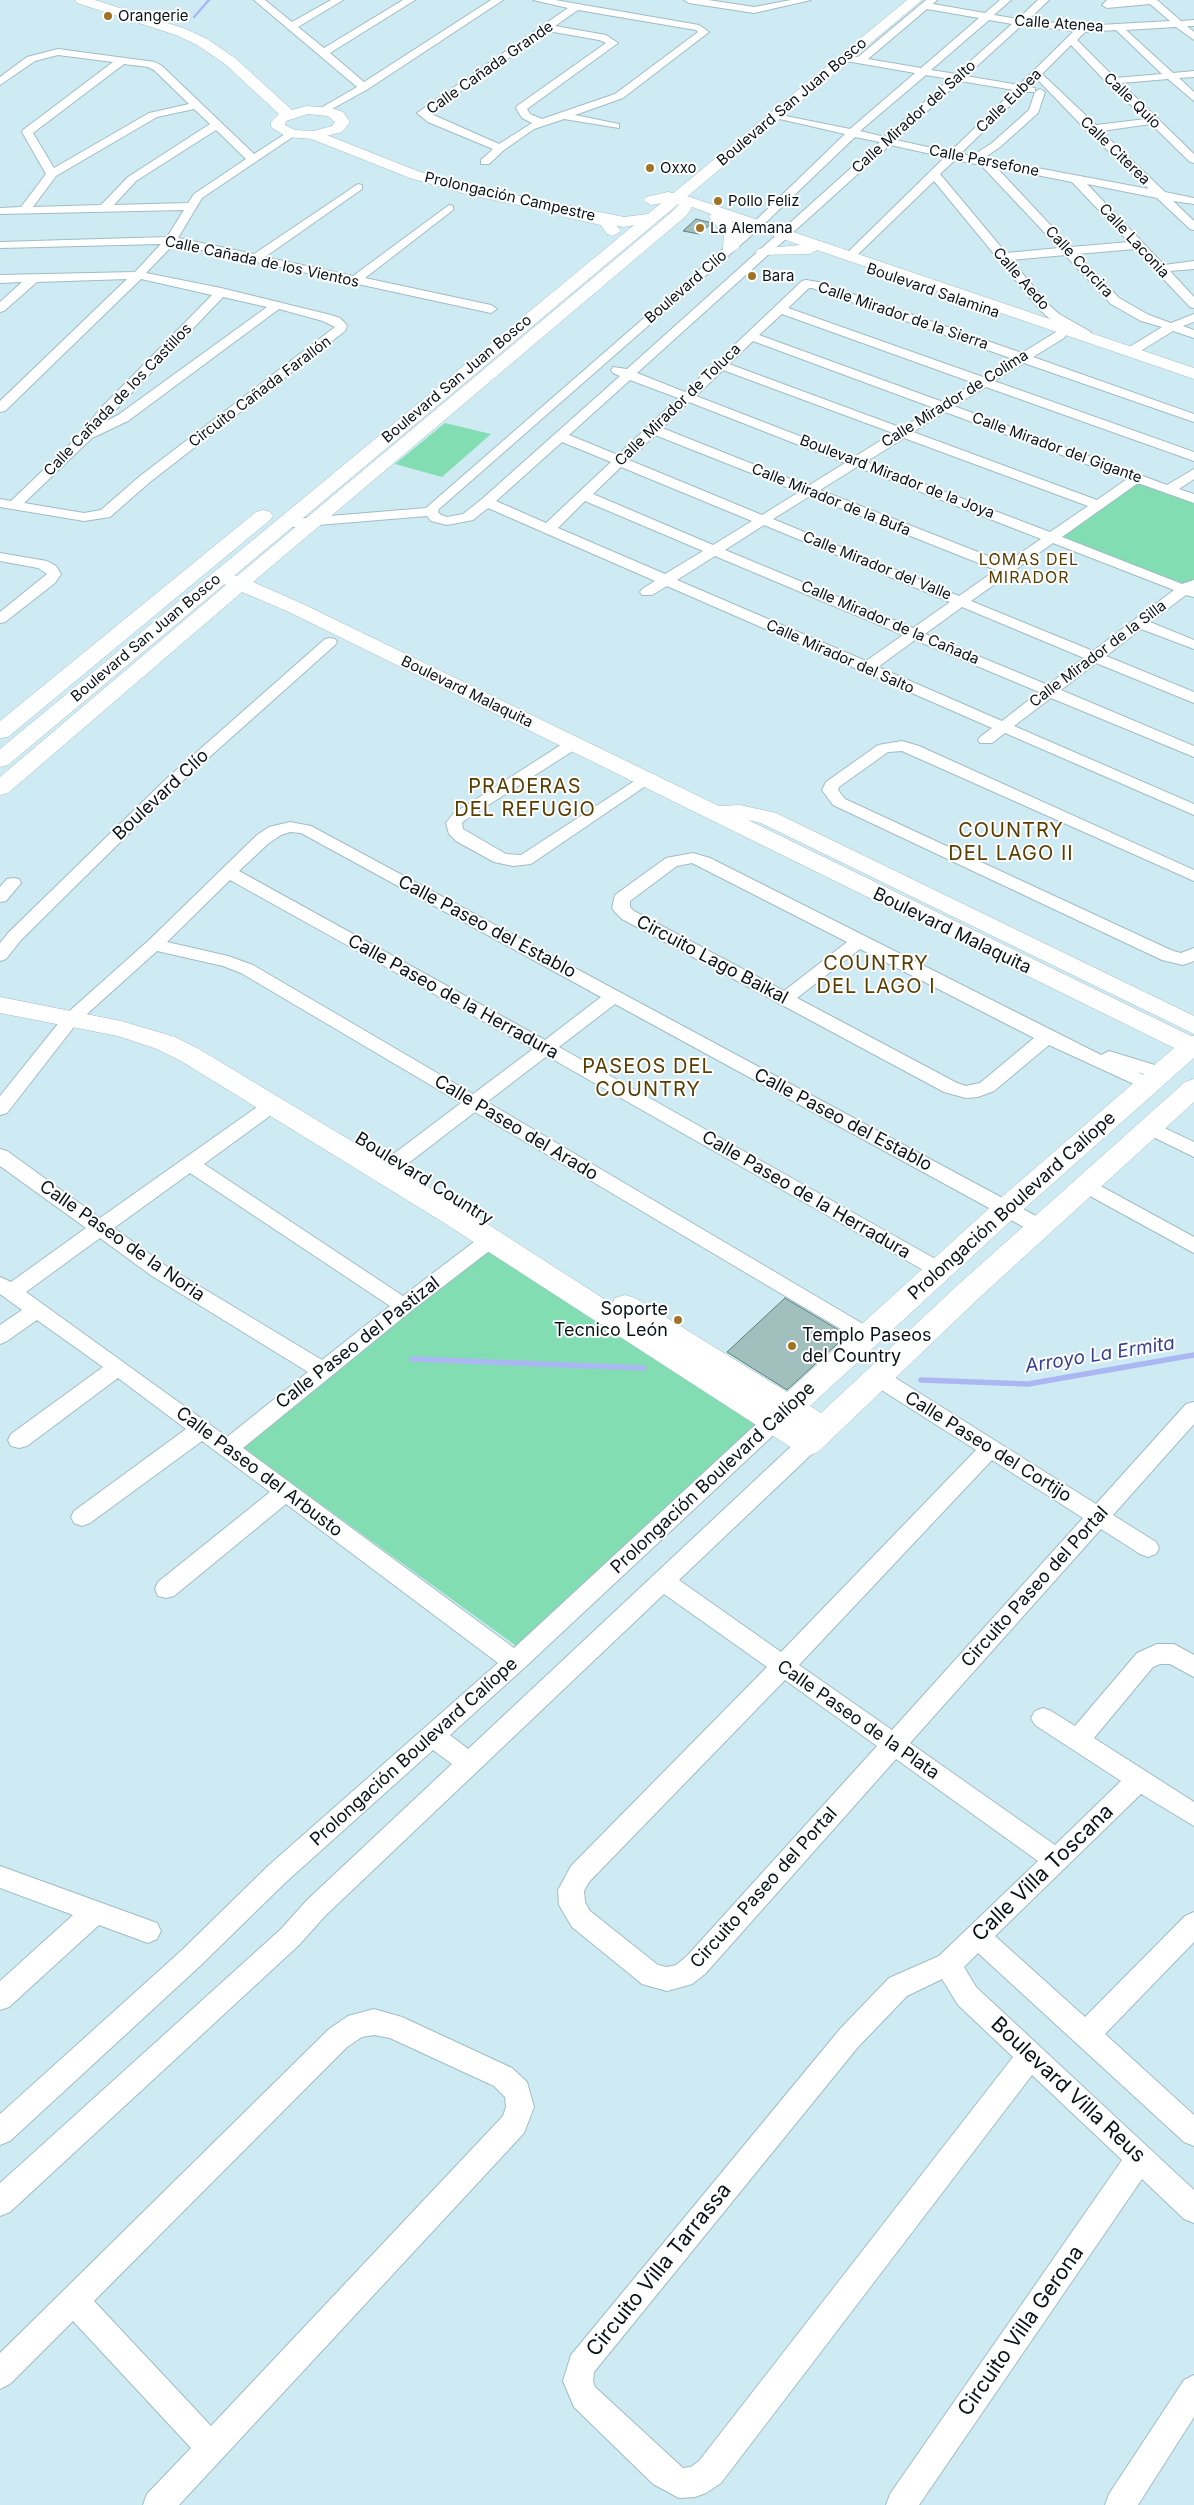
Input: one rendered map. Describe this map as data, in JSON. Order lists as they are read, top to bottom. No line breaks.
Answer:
{"streets":{"street":["Calle Atenea","Calle Cañada Grande","Calle Eubea","Calle Quío","Boulevard San Juan Bosco","Calle Mirador del Salto","Calle Citerea","Calle Persefone","Prolongación Campestre","Calle Laconia","Calle Cañada de los Vientos","Calle Corcira","Calle Aedo","Boulevard Clío","Boulevard Salamina","Calle Mirador de la Sierra","Circuito Cañada Farallón","Calle Mirador de Colima","Calle Cañada de los Castillos","Calle Mirador de Toluca","Calle Mirador del Gigante","Boulevard Mirador de la Joya","Calle Mirador de la Bufa","Calle Mirador del Valle","Calle Mirador de la Cañada","Calle Mirador de la Silla","Boulevard Malaquita","Calle Paseo del Establo","Circuito Lago Baikal","Calle Paseo de la Herradura","Calle Paseo del Arado","Boulevard Country","Prolongación Boulevard Calíope","Calle Paseo de la Noria","Calle Paseo del Pastizal","Calle Paseo del Cortijo","Calle Paseo del Arbusto","Circuito Paseo del Portal","Calle Paseo de la Plata","Calle Villa Toscana","Boulevard Villa Reus","Circuito Villa Tarrassa","Circuito Villa Gerona"]},"crossings":[["Calle Atenea","Calle Eubea"],["Calle Atenea","Boulevard San Juan Bosco"],["Calle Atenea","Calle Mirador del Salto"],["Calle Atenea","Boulevard Clío"],["Calle Eubea","Calle Quío"],["Calle Eubea","Calle Citerea"],["Calle Eubea","Calle Persefone"],["Calle Eubea","Calle Aedo"],["Calle Eubea","Boulevard Salamina"],["Boulevard San Juan Bosco","Calle Persefone"],["Boulevard San Juan Bosco","Prolongación Campestre"],["Boulevard San Juan Bosco","Boulevard Salamina"],["Boulevard San Juan Bosco","Boulevard Malaquita"],["Calle Mirador del Salto","Calle Persefone"],["Calle Mirador del Salto","Boulevard Clío"],["Calle Mirador del Salto","Boulevard Salamina"],["Calle Mirador del Salto","Calle Mirador de Colima"],["Calle Mirador del Salto","Calle Mirador de Toluca"],["Calle Mirador del Salto","Boulevard Mirador de la Joya"],["Calle Mirador del Salto","Calle Mirador del Valle"],["Calle Mirador del Salto","Calle Mirador de la Silla"],["Calle Citerea","Calle Persefone"],["Calle Persefone","Calle Laconia"],["Calle Persefone","Calle Corcira"],["Calle Persefone","Boulevard Clío"],["Calle Aedo","Boulevard Salamina"],["Boulevard Clío","Boulevard Salamina"],["Boulevard Clío","Boulevard Mirador de la Joya"],["Boulevard Salamina","Calle Mirador de Colima"],["Calle Mirador de la Sierra","Calle Mirador de Colima"],["Calle Mirador de la Sierra","Calle Mirador de Toluca"],["Circuito Cañada Farallón","Calle Cañada de los Castillos"],["Calle Mirador de Colima","Calle Mirador del Gigante"],["Calle Mirador de Colima","Boulevard Mirador de la Joya"],["Calle Mirador de Colima","Calle Mirador de la Bufa"],["Calle Mirador de Colima","Calle Mirador del Valle"],["Calle Mirador de Colima","Calle Mirador de la Cañada"],["Calle Mirador de Toluca","Calle Mirador del Gigante"],["Calle Mirador de Toluca","Boulevard Mirador de la Joya"],["Calle Mirador de Toluca","Calle Mirador de la Bufa"],["Calle Mirador de Toluca","Calle Mirador del Valle"],["Calle Mirador de Toluca","Calle Mirador de la Cañada"],["Boulevard Mirador de la Joya","Calle Mirador de la Silla"],["Calle Mirador del Valle","Calle Mirador de la Silla"],["Calle Mirador de la Cañada","Calle Mirador de la Silla"],["Boulevard Malaquita","Prolongación Boulevard Calíope"],["Calle Paseo del Establo","Calle Paseo de la Herradura"],["Calle Paseo del Establo","Calle Paseo del Arado"],["Calle Paseo del Establo","Boulevard Country"],["Calle Paseo del Establo","Prolongación Boulevard Calíope"],["Circuito Lago Baikal","Prolongación Boulevard Calíope"],["Calle Paseo de la Herradura","Prolongación Boulevard Calíope"],["Calle Paseo del Arado","Prolongación Boulevard Calíope"],["Boulevard Country","Prolongación Boulevard Calíope"],["Boulevard Country","Calle Paseo del Pastizal"],["Prolongación Boulevard Calíope","Calle Paseo del Cortijo"],["Prolongación Boulevard Calíope","Calle Paseo del Arbusto"],["Prolongación Boulevard Calíope","Calle Paseo de la Plata"],["Calle Paseo de la Noria","Calle Paseo del Pastizal"],["Calle Paseo del Pastizal","Calle Paseo del Arbusto"],["Calle Paseo del Cortijo","Circuito Paseo del Portal"],["Circuito Paseo del Portal","Calle Paseo de la Plata"],["Calle Paseo de la Plata","Calle Villa Toscana"],["Calle Villa Toscana","Boulevard Villa Reus"],["Calle Villa Toscana","Circuito Villa Tarrassa"],["Boulevard Villa Reus","Circuito Villa Tarrassa"],["Boulevard Villa Reus","Circuito Villa Gerona"]],"districts":["LOMAS DEL MIRADOR","PRADERAS DEL REFUGIO","COUNTRY DEL LAGO II","COUNTRY DEL LAGO I","PASEOS DEL COUNTRY"],"water":["Arroyo La Ermita"],"places":["Orangerie","Oxxo","Pollo Feliz","La Alemana","Bara","Soporte Tecnico León","Templo Paseos del Country"]}
